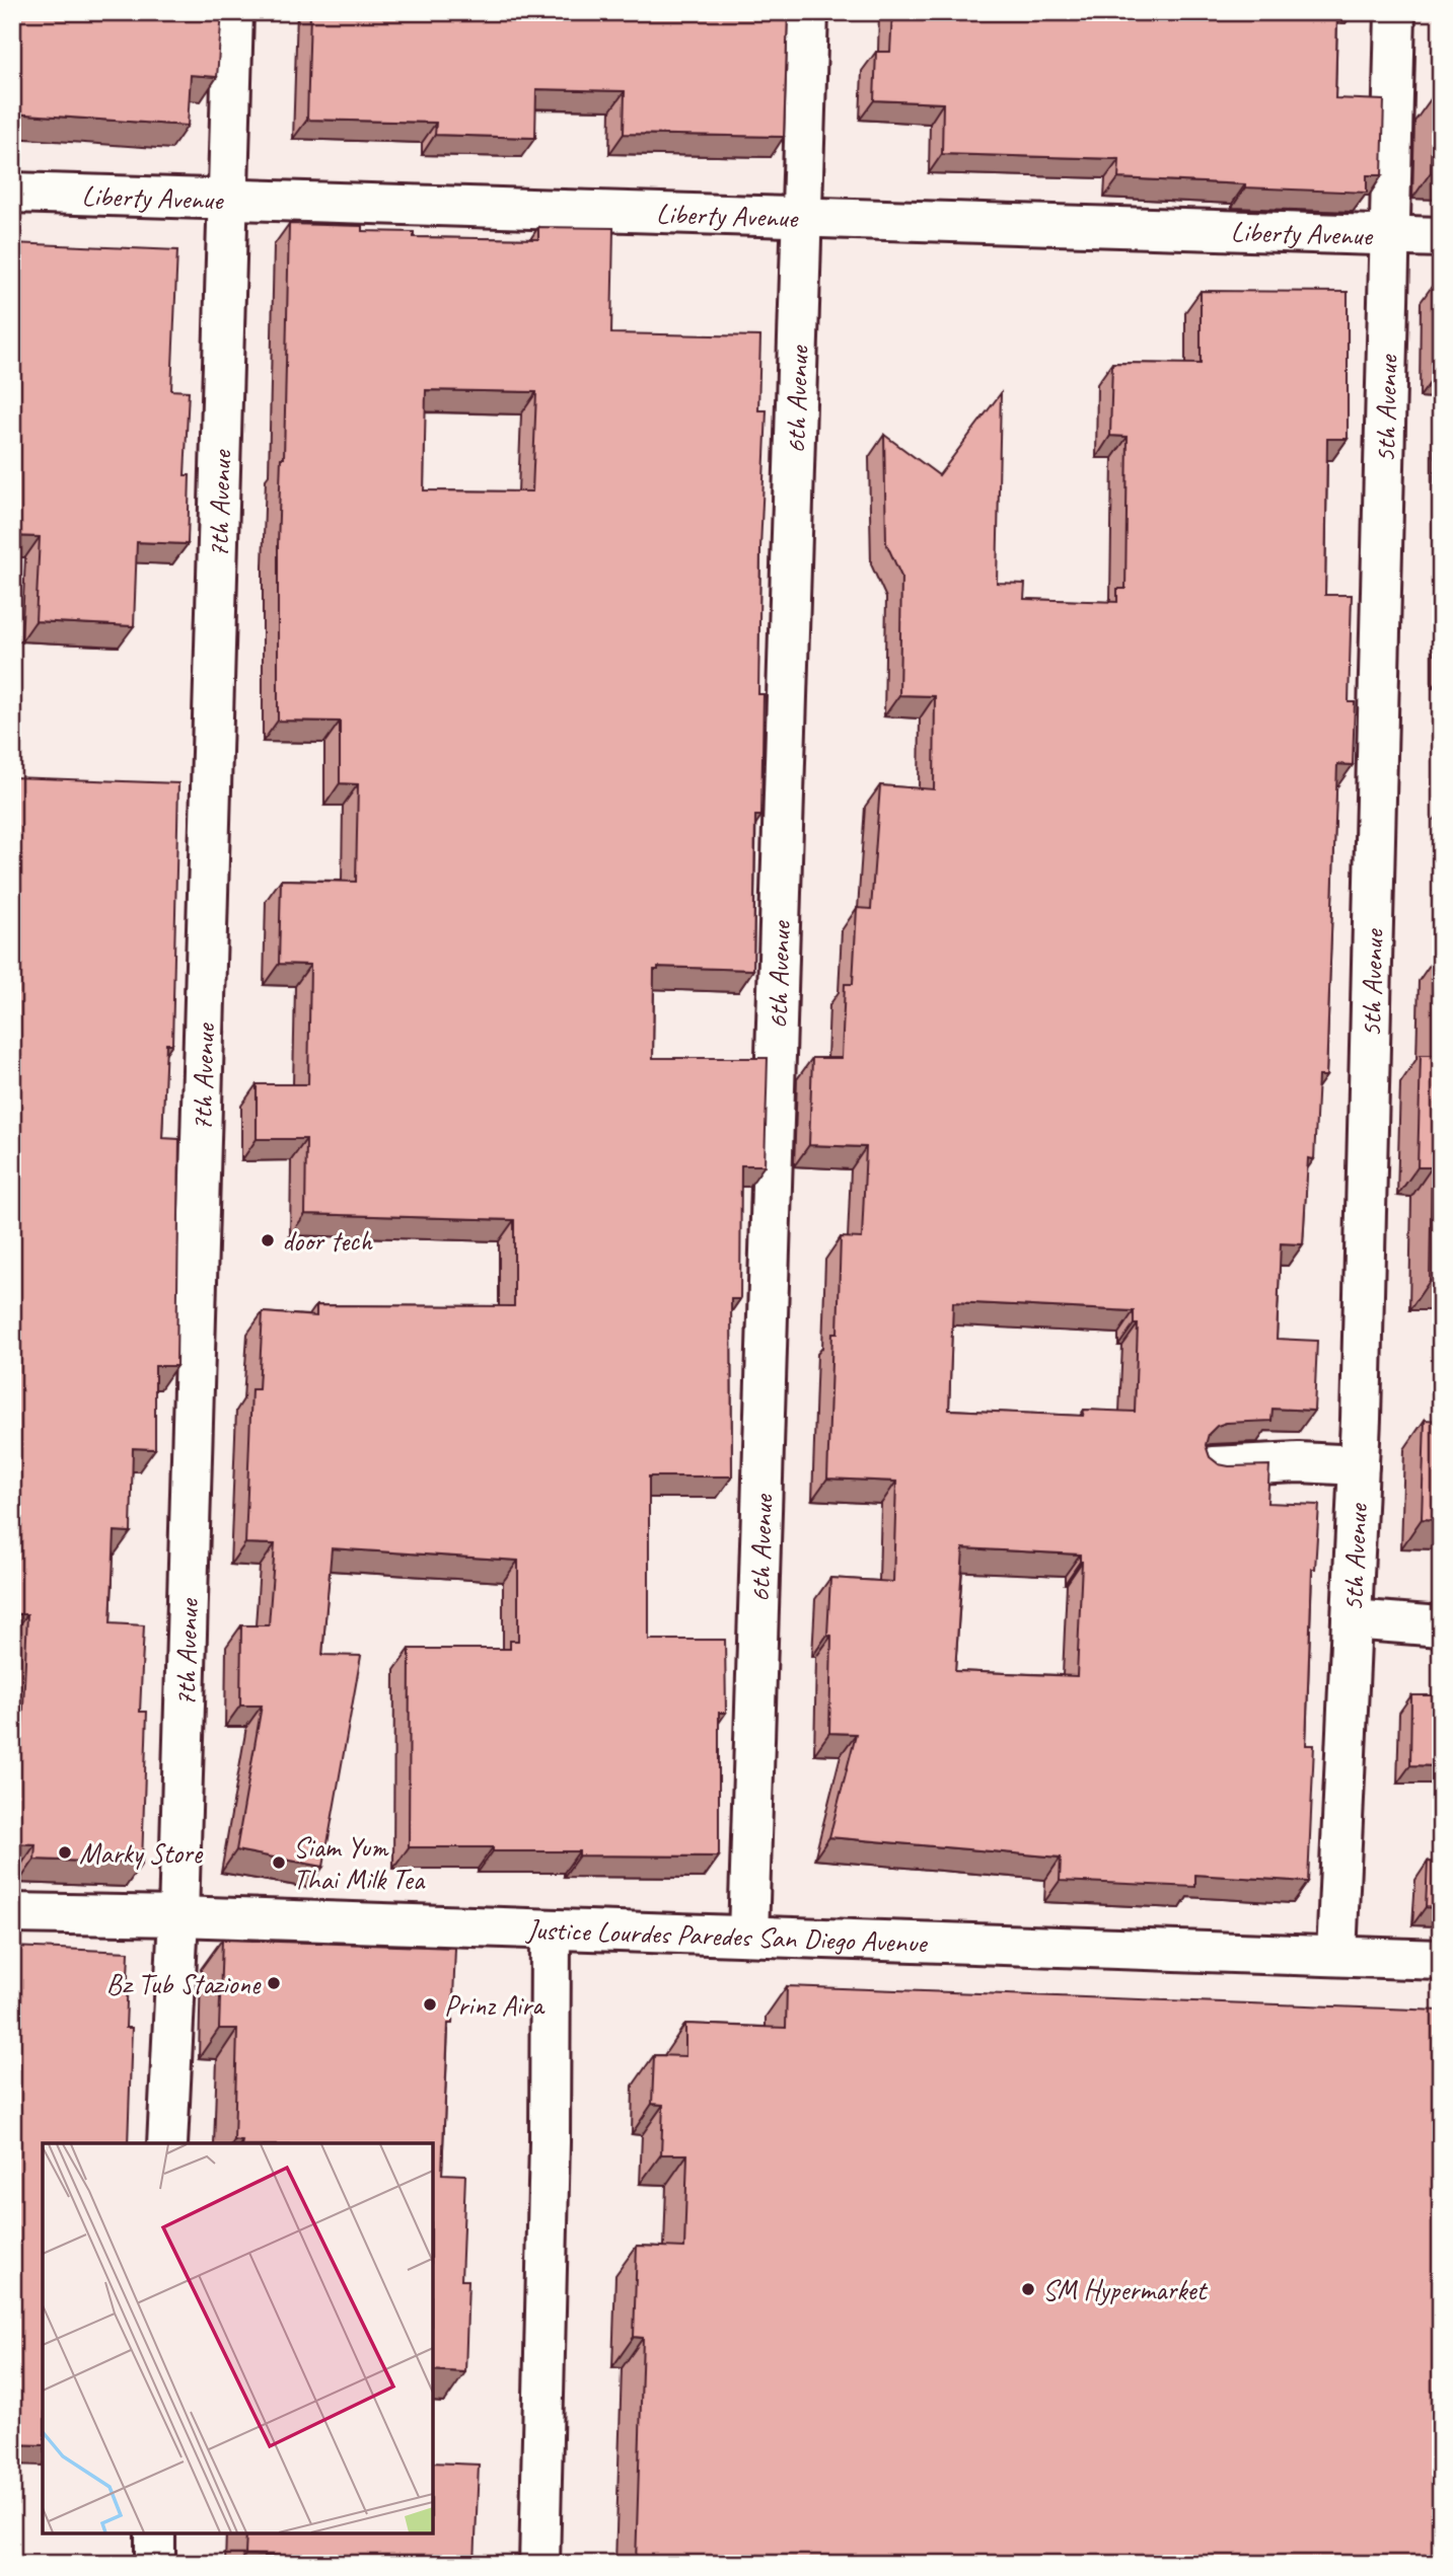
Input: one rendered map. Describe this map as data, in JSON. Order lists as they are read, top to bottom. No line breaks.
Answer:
{"streets":{"street":["Liberty Avenue","6th Avenue","5th Avenue","7th Avenue","Justice Lourdes Paredes San Diego Avenue"]},"crossings":[["Liberty Avenue","6th Avenue"],["Liberty Avenue","5th Avenue"],["Liberty Avenue","7th Avenue"],["6th Avenue","Justice Lourdes Paredes San Diego Avenue"],["5th Avenue","Justice Lourdes Paredes San Diego Avenue"],["7th Avenue","Justice Lourdes Paredes San Diego Avenue"]],"places":["door tech","Marky Store","Siam Yum Thai Milk Tea","Bz Tub Stazione","Prinz Aira","SM Hypermarket"]}
